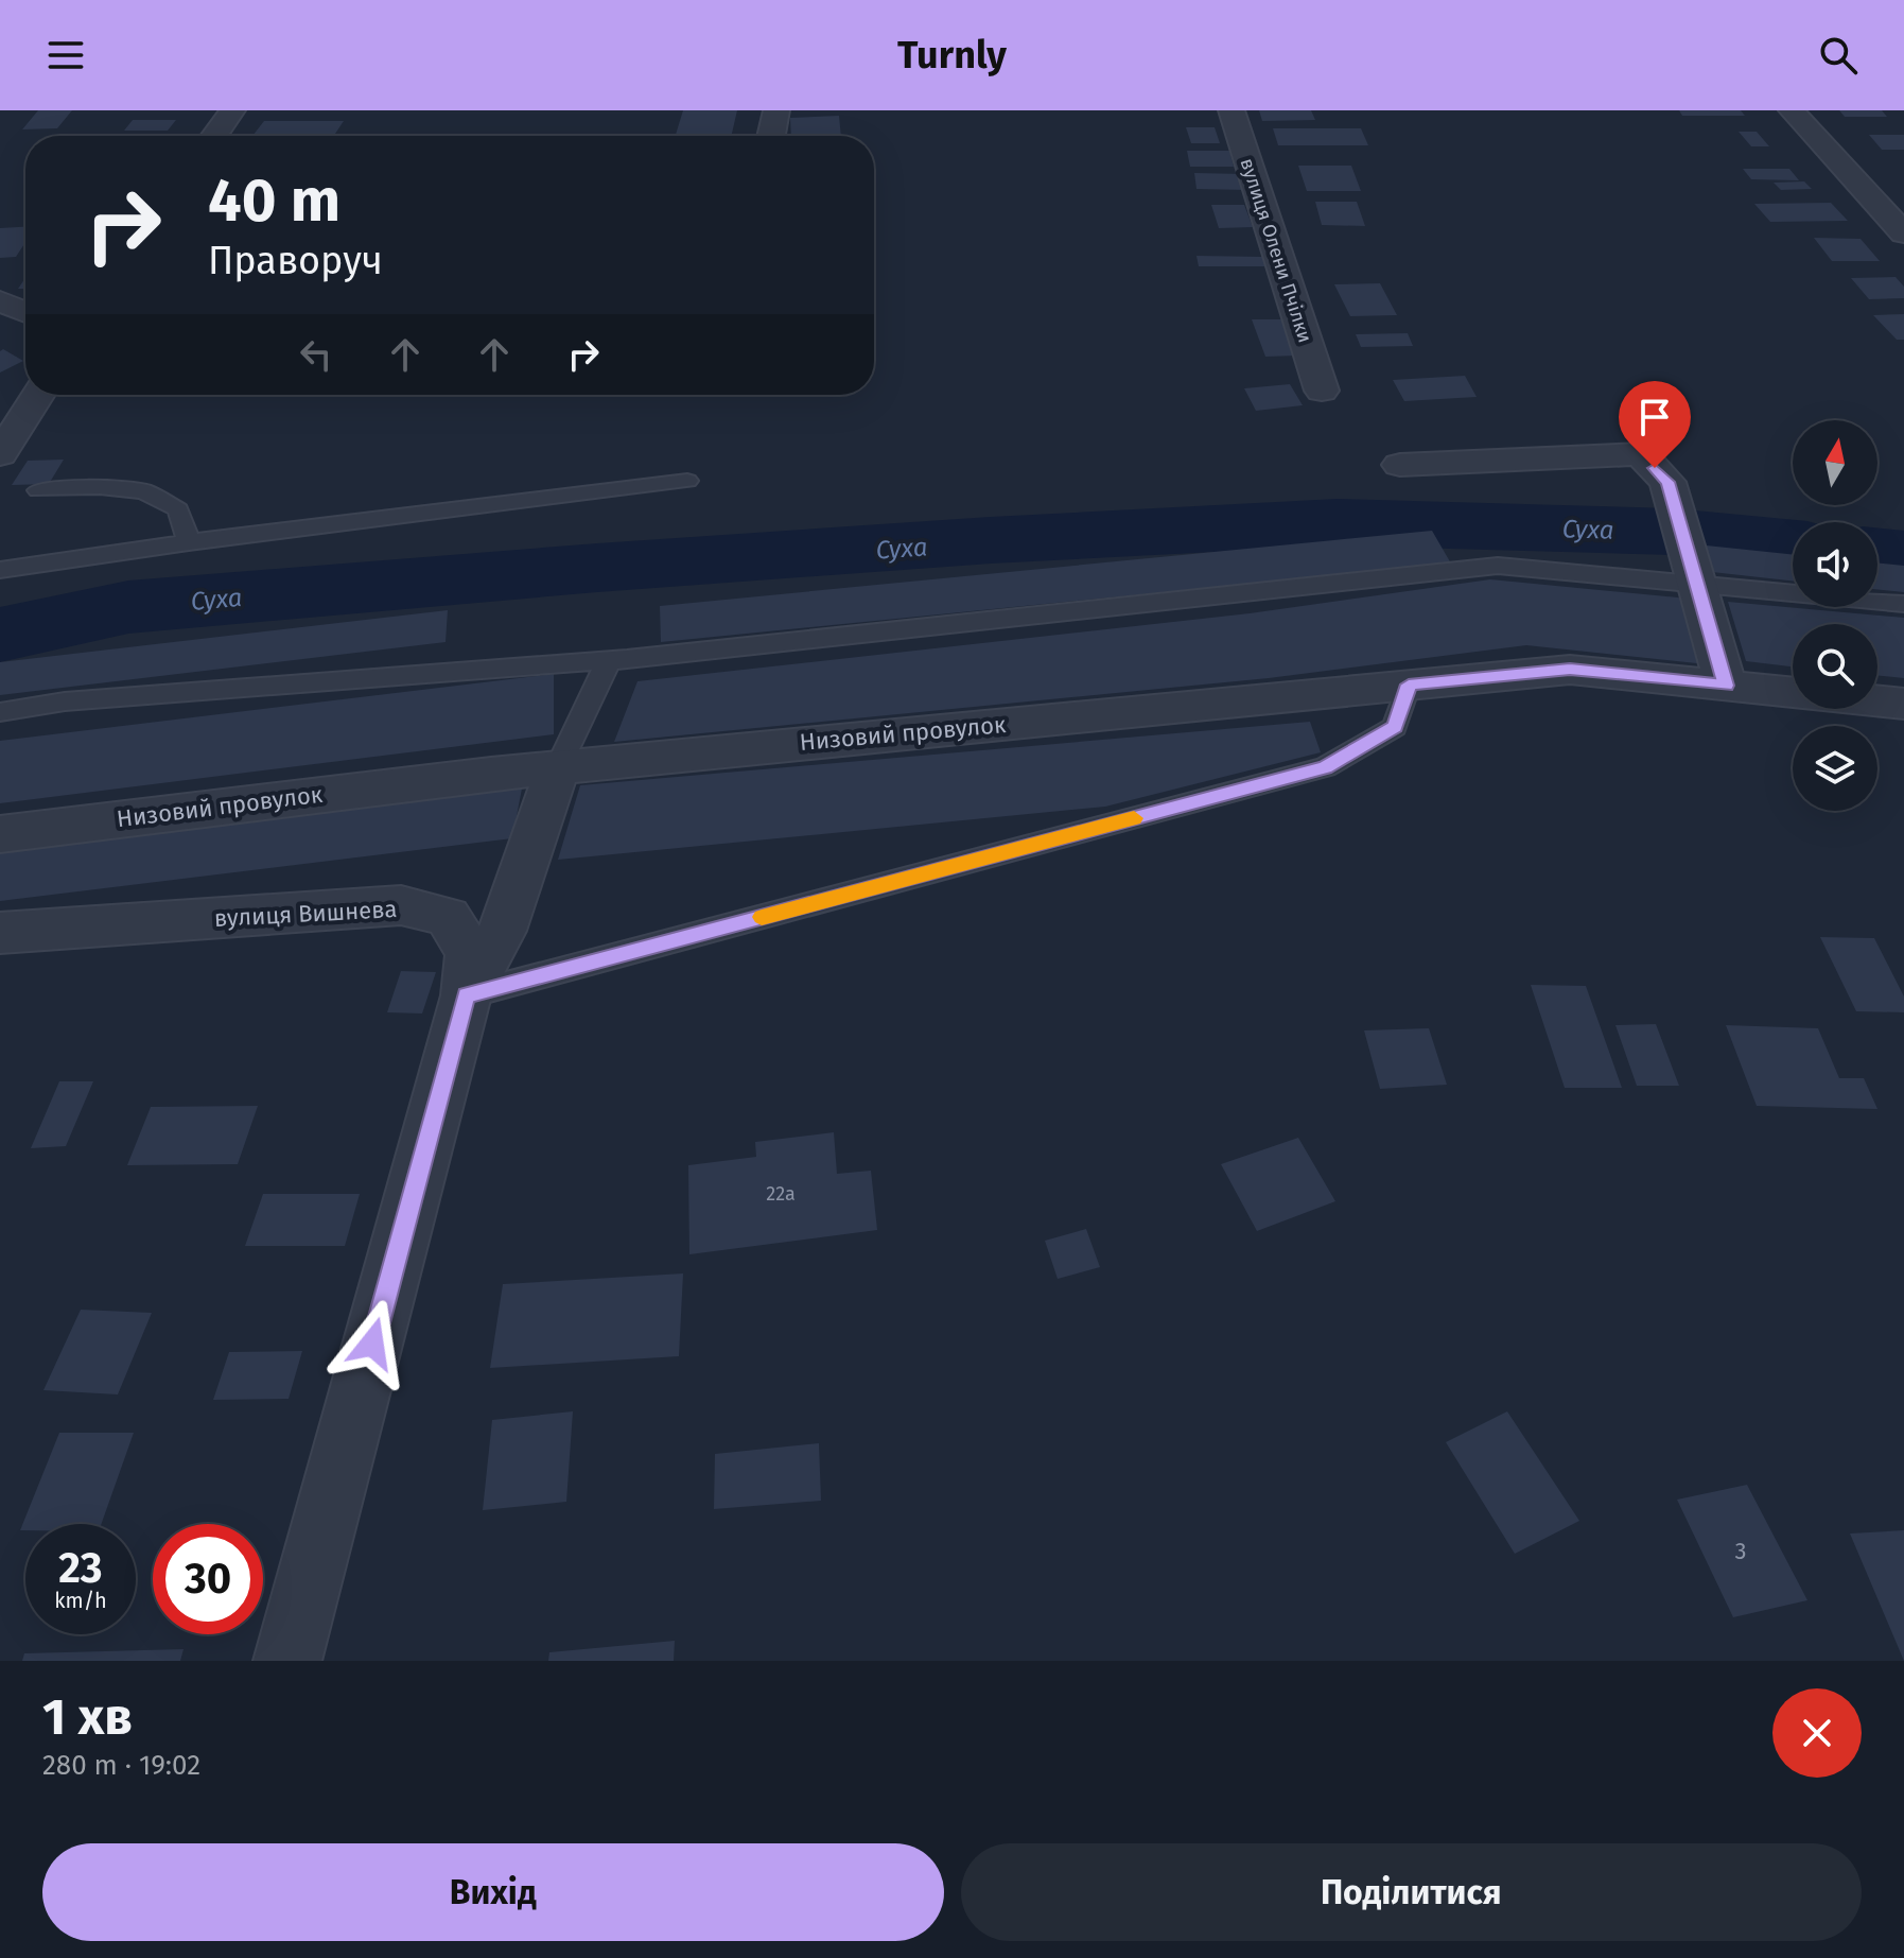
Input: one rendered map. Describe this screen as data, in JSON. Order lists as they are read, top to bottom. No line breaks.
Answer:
{"streets":{"street":["вулиця Олени Пчілки","Низовий провулок","вулиця Вишнева"]},"water":["Суха"],"house_numbers":["22а","3"],"north":"top","page":{"header":"Turnly","turn":["40 m","Праворуч"],"speed":"23 km/h","limit":"30","heading":["1 хв","280 m · 19:02"],"buttons":["Вихід","Поділитися"]}}
